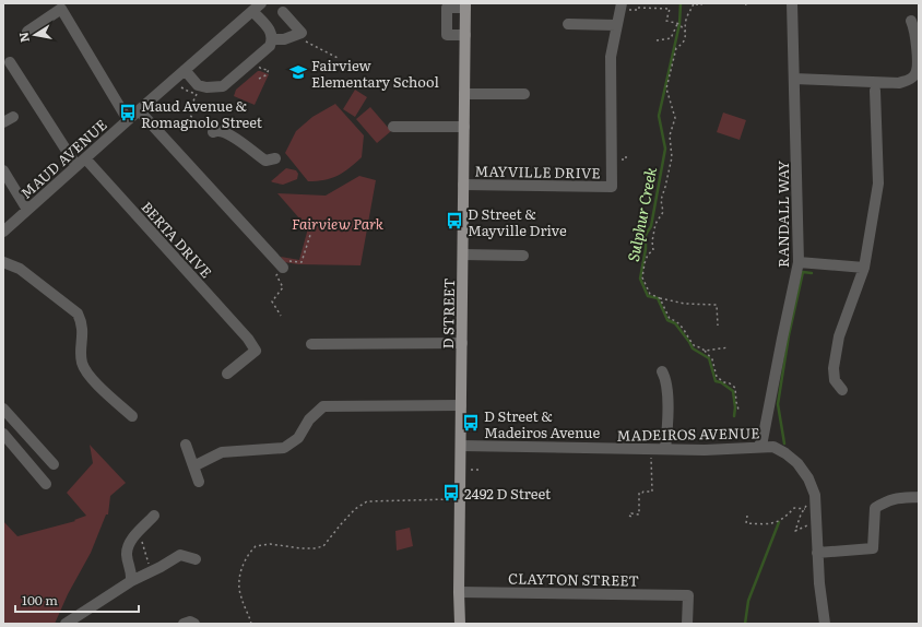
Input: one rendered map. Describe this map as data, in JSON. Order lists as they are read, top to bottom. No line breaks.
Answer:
{"streets":{"main road":["D STREET"],"street":["MAUD AVENUE","MAYVILLE DRIVE","RANDALL WAY","BERTA DRIVE","MADEIROS AVENUE","CLAYTON STREET"]},"crossings":[["MAUD AVENUE","BERTA DRIVE"],["MAYVILLE DRIVE","D STREET"],["RANDALL WAY","MADEIROS AVENUE"],["D STREET","MADEIROS AVENUE"],["D STREET","CLAYTON STREET"]],"water":["Sulphur Creek"],"parks":["Fairview Park"],"places":{"school or university":["Fairview Elementary School"],"bus stop":["Maud Avenue & Romagnolo Street","D Street & Mayville Drive","D Street & Madeiros Avenue","2492 D Street"]},"scale_bar":"100 m","north":"left"}
